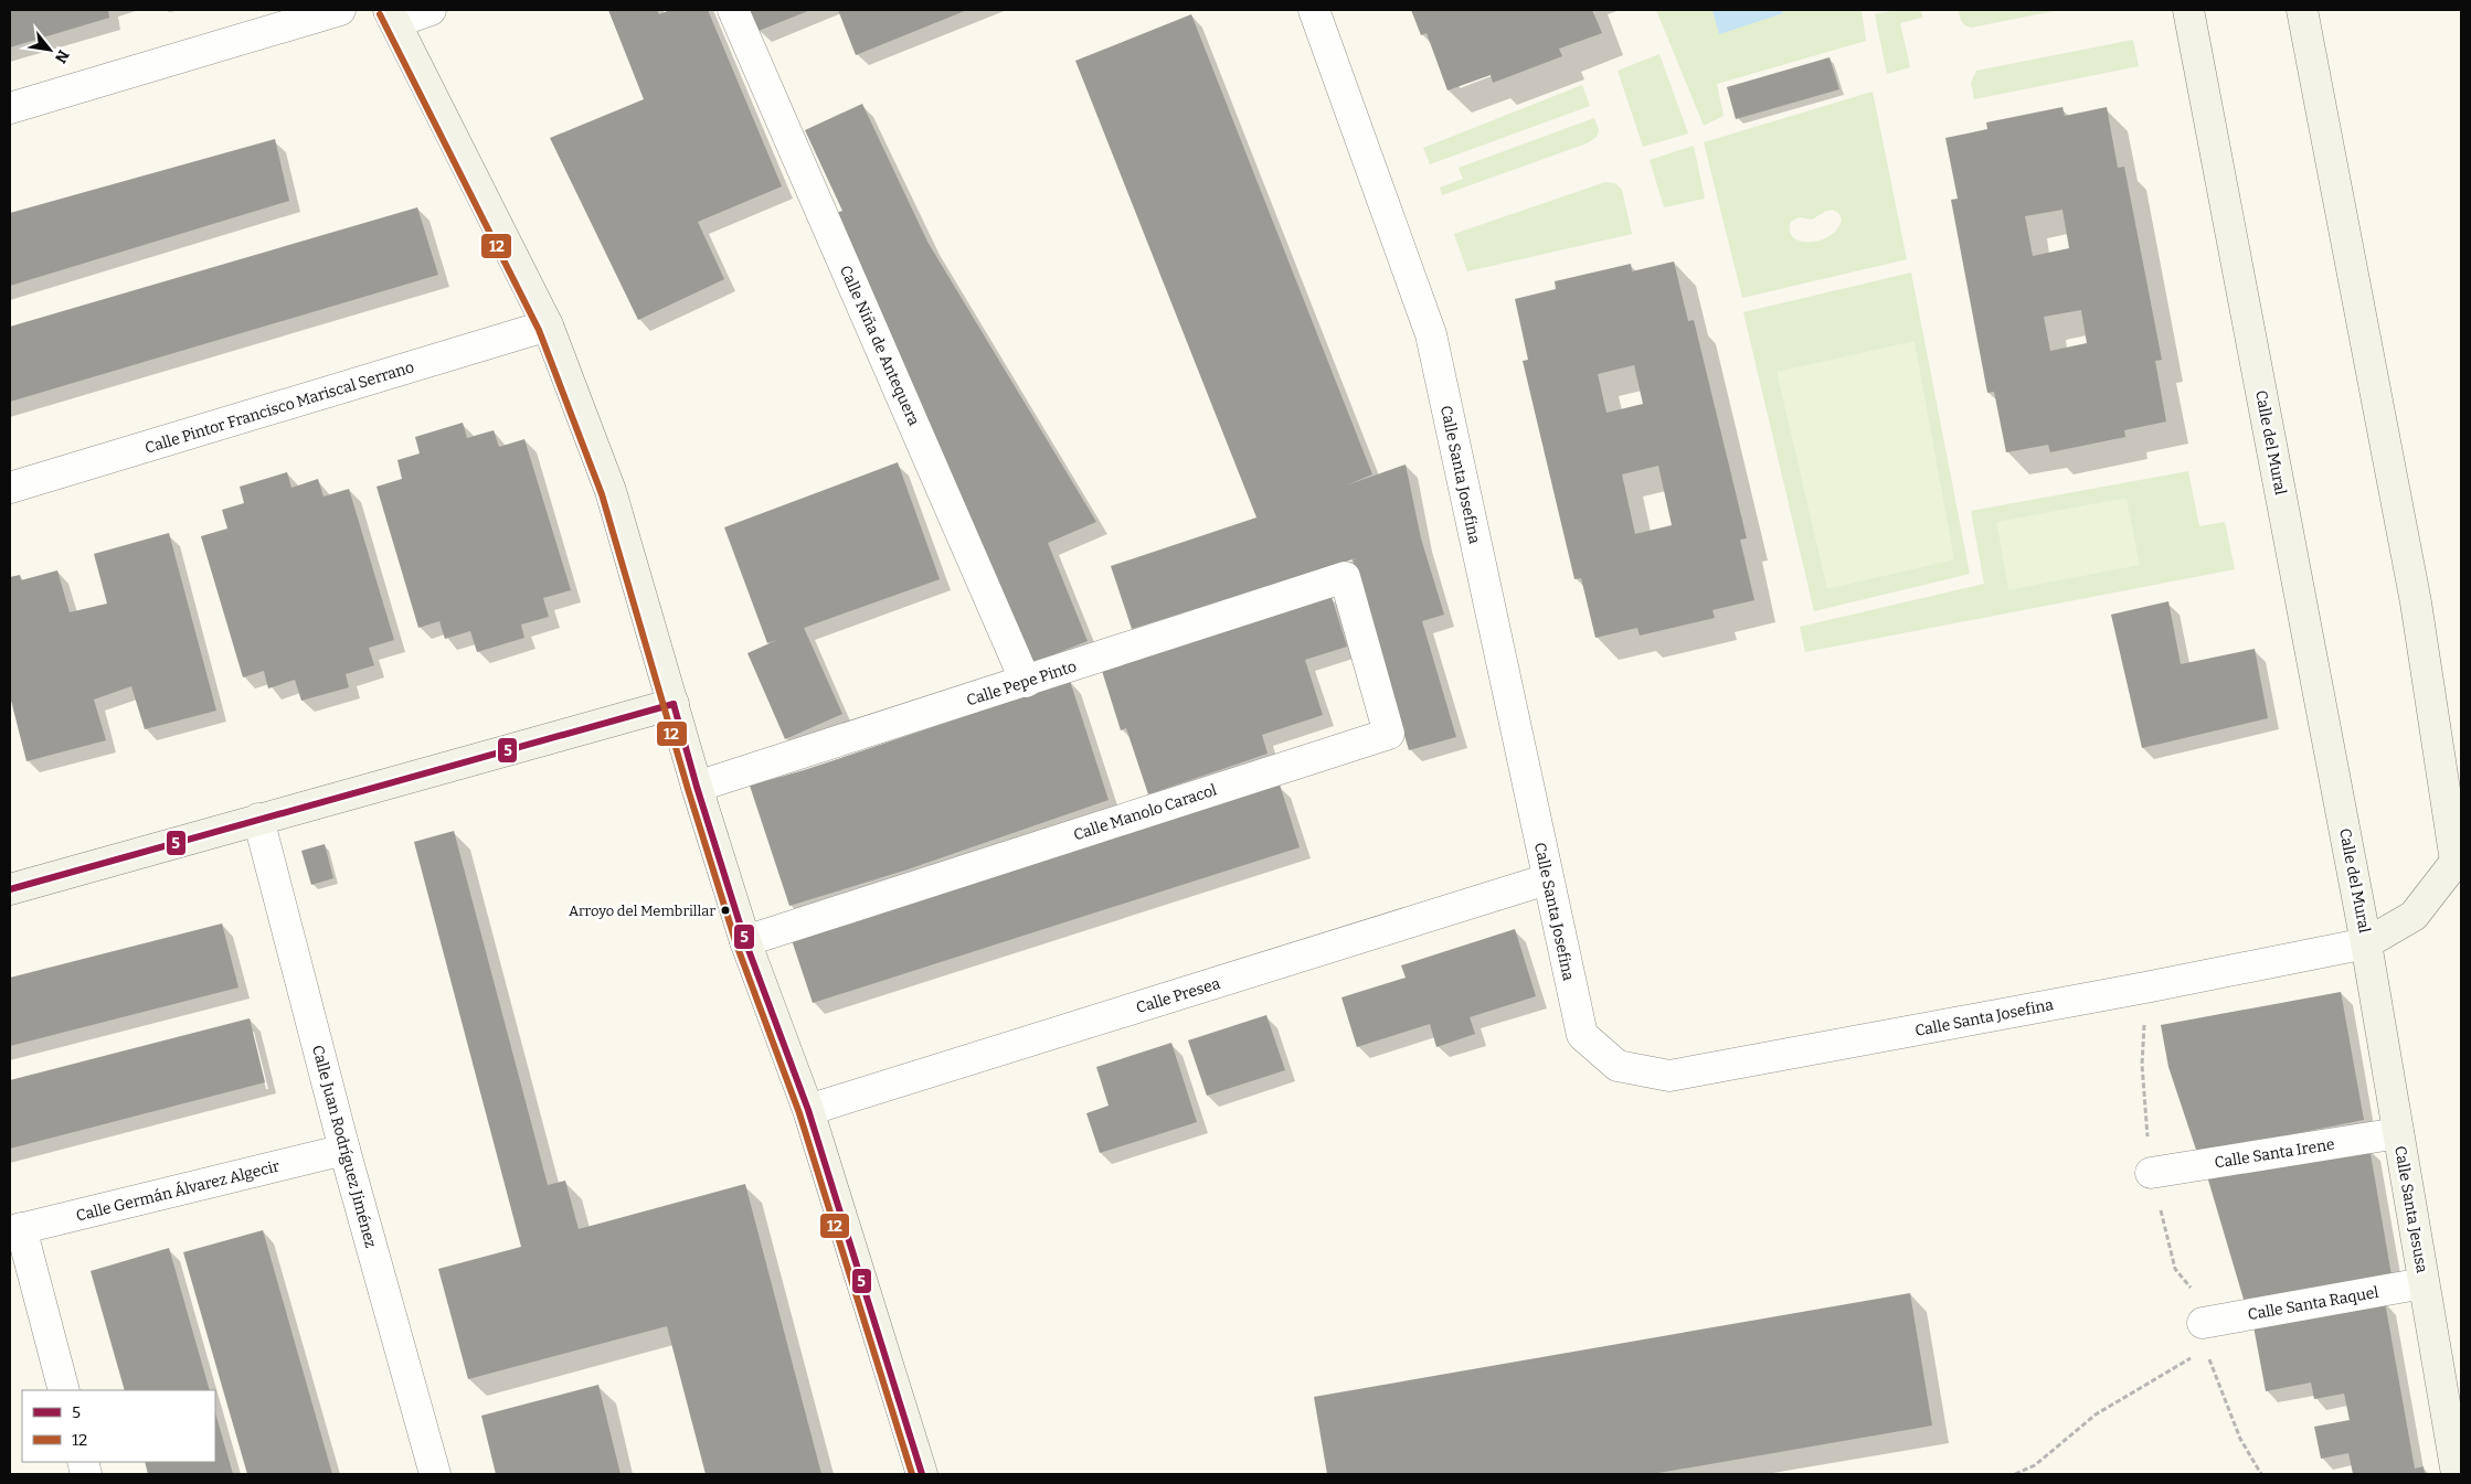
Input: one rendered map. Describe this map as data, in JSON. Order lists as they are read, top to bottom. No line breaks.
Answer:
{"streets":{"street":["Calle Niña de Antequera","Calle Pintor Francisco Mariscal Serrano","Calle del Mural","Calle Santa Josefina","Calle Pepe Pinto","Calle Manolo Caracol","Calle Presea","Calle Juan Rodríguez Jiménez","Calle Santa Irene","Calle Germán Álvarez Algecir","Calle Santa Jesusa","Calle Santa Raquel"]},"crossings":[["Calle Niña de Antequera","Calle Pepe Pinto"],["Calle del Mural","Calle Santa Josefina"],["Calle del Mural","Calle Santa Jesusa"],["Calle Santa Josefina","Calle Presea"],["Calle Santa Josefina","Calle Santa Jesusa"],["Calle Pepe Pinto","Calle Manolo Caracol"],["Calle Juan Rodríguez Jiménez","Calle Germán Álvarez Algecir"],["Calle Santa Irene","Calle Santa Jesusa"],["Calle Santa Jesusa","Calle Santa Raquel"]],"places":["Arroyo del Membrillar"],"lines":["transit line 12","transit line 5"],"legend":["5","12"],"north":"bottom right"}
